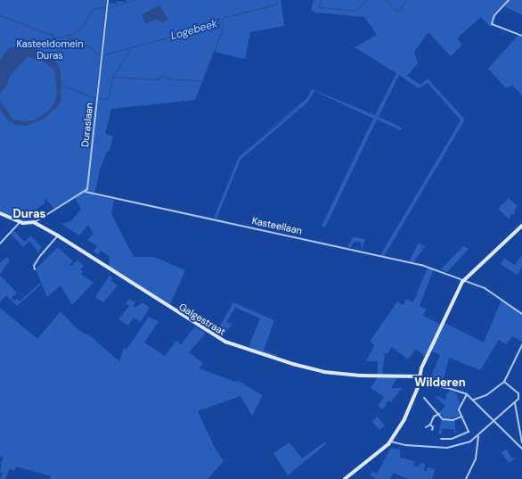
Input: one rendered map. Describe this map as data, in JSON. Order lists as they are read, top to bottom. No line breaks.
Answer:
{"streets":{"street":["Duraslaan","Kasteellaan","Galgestraat"]},"crossings":[["Duraslaan","Kasteellaan"]],"districts":["Duras","Wilderen"],"water":["Logebeek"],"parks":["Kasteeldomein Duras"]}
